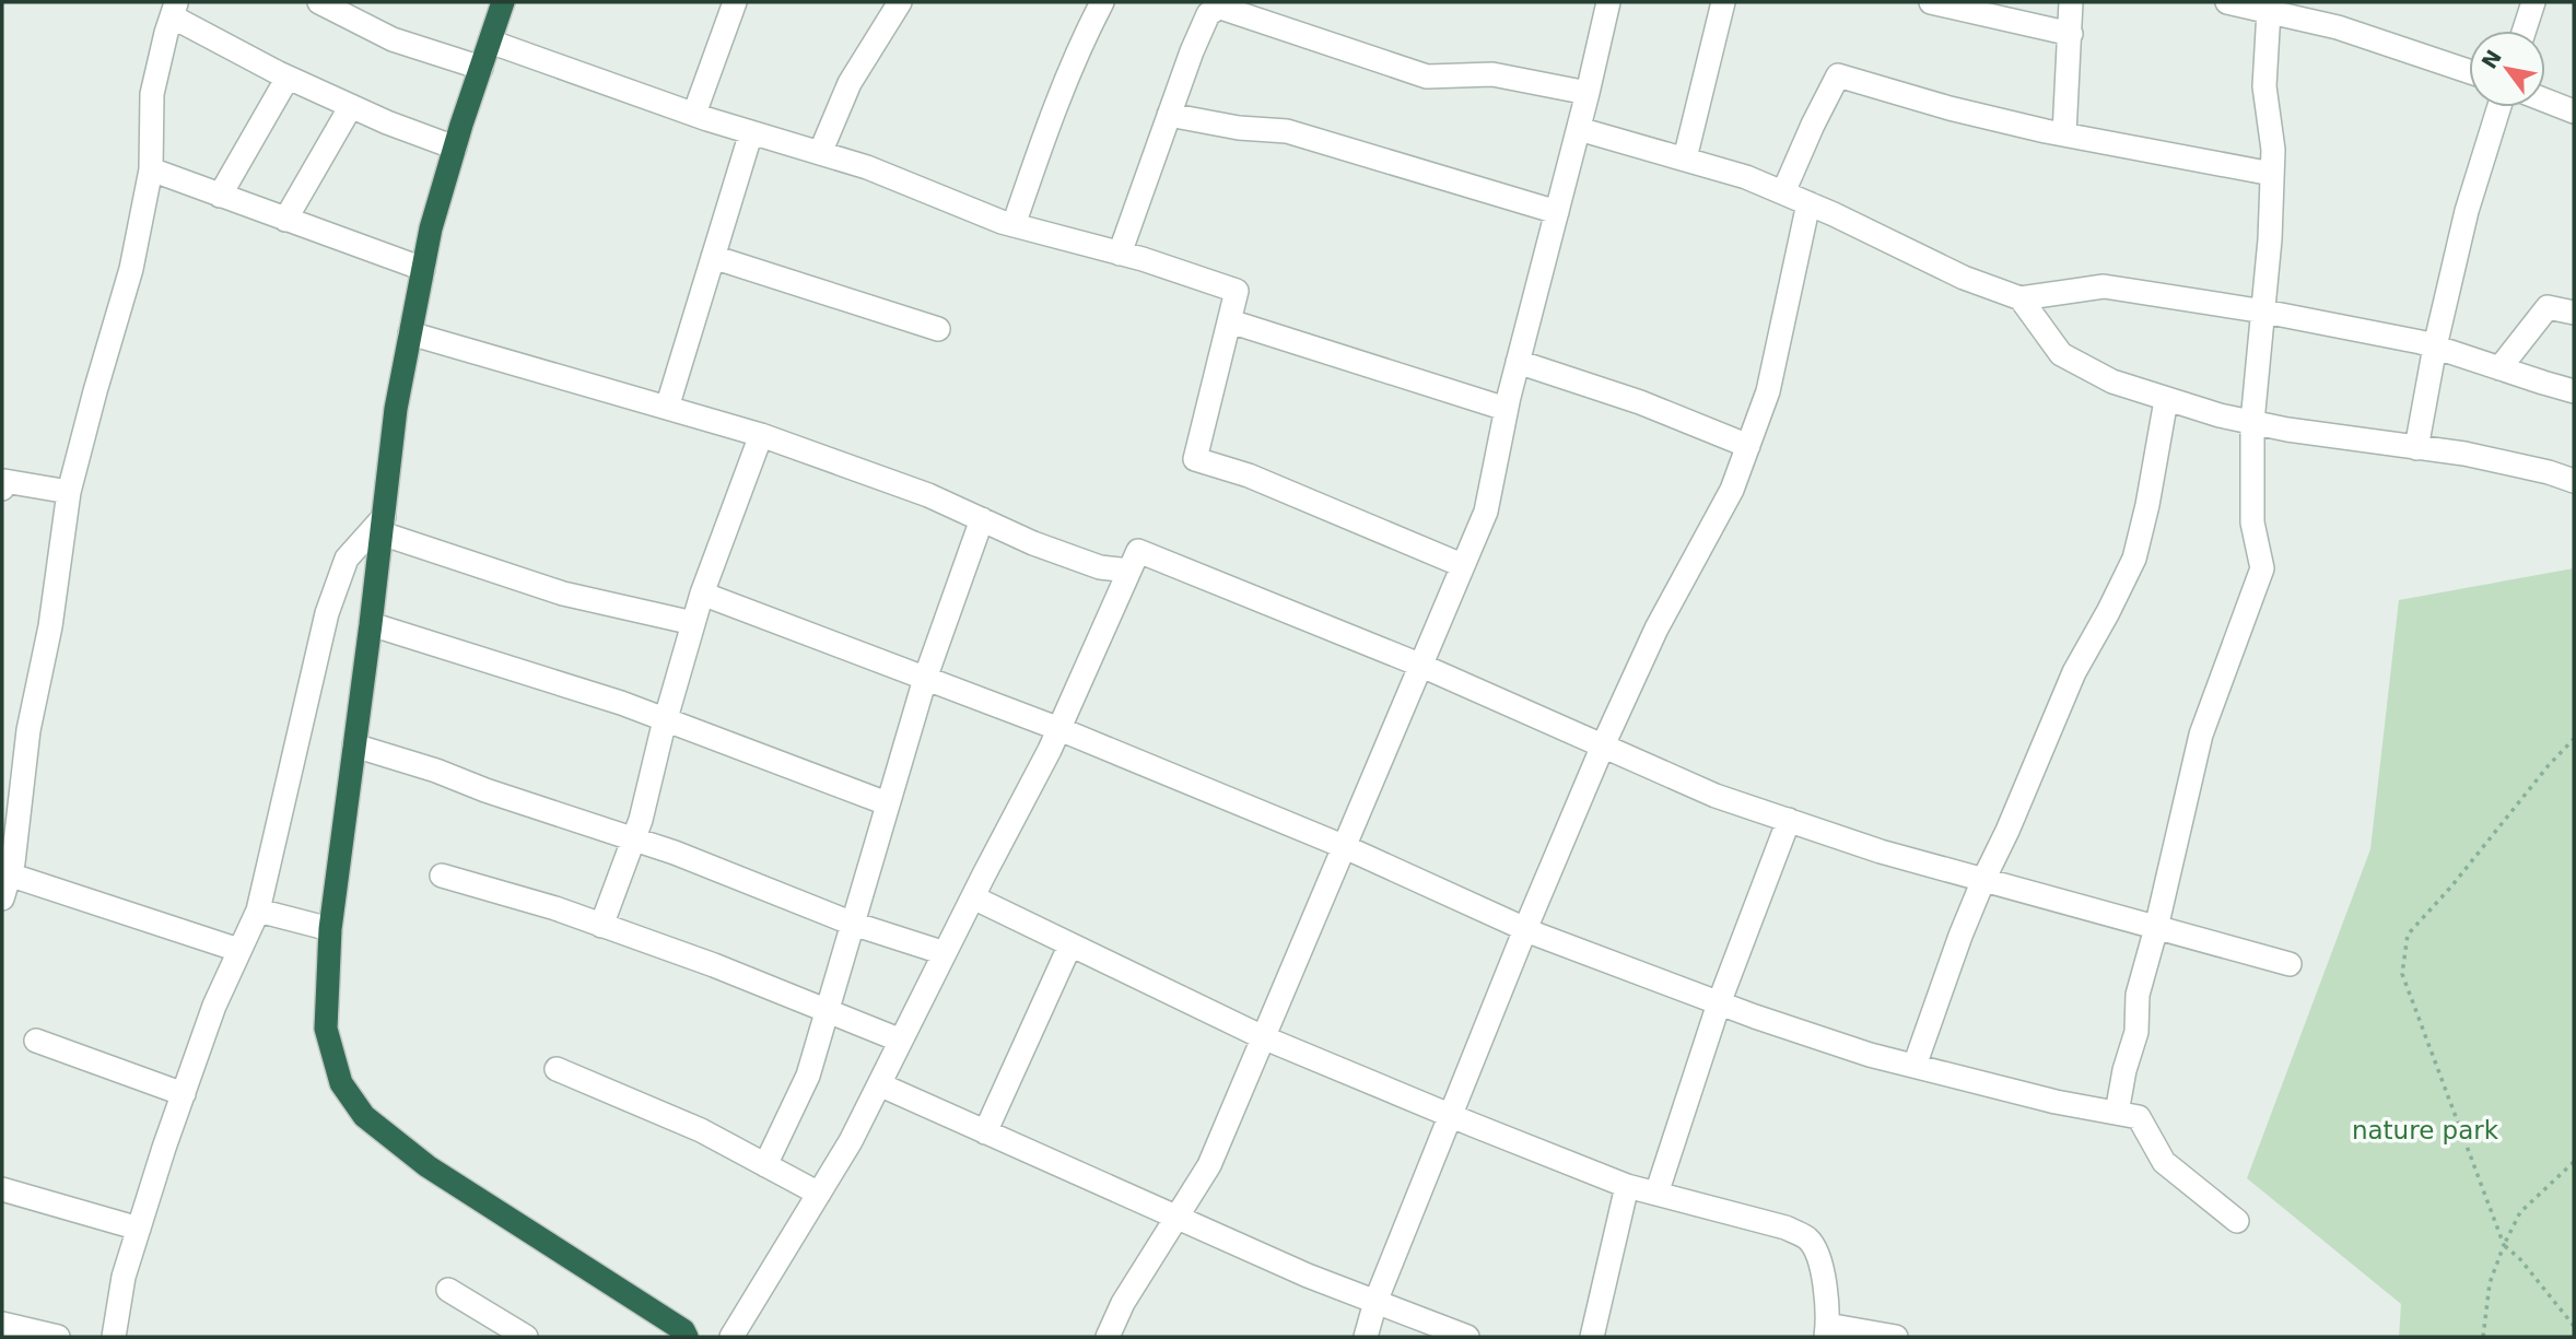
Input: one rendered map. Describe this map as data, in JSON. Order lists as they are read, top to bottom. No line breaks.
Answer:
{"parks":["nature park"],"north":"top left"}
